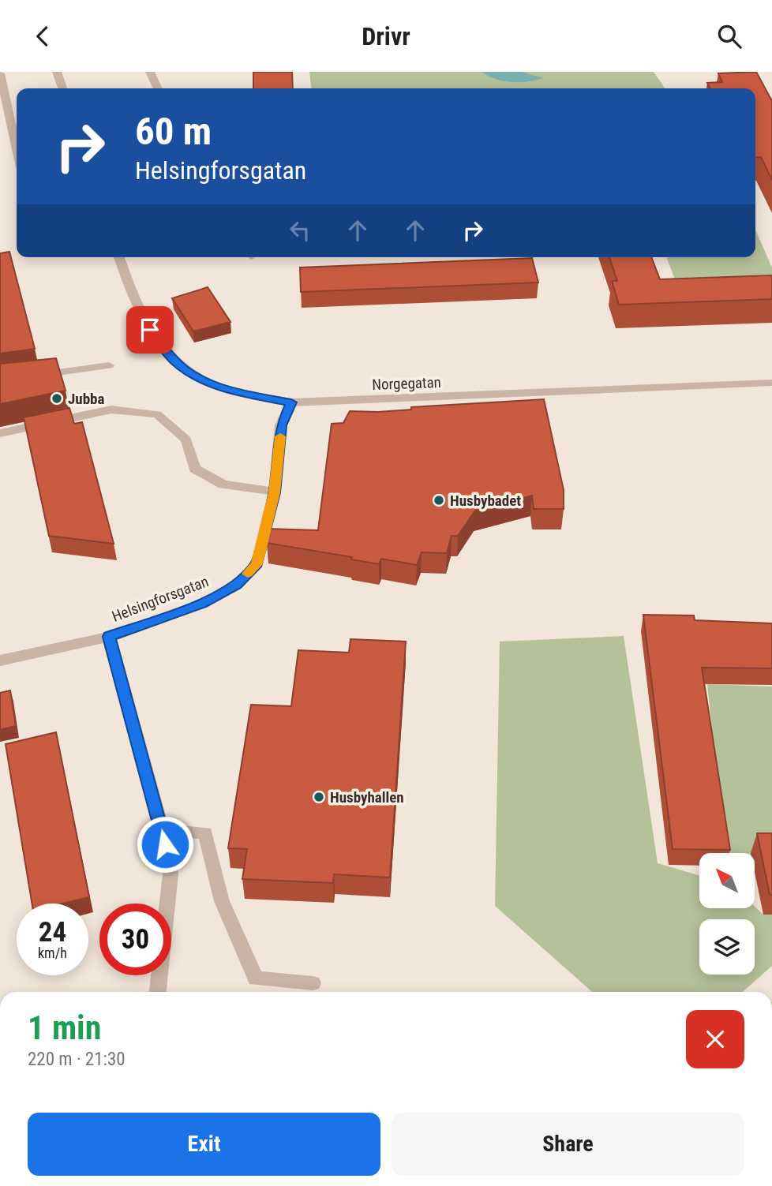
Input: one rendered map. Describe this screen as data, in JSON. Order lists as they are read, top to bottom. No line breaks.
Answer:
{"streets":{"street":["Norgegatan","Helsingforsgatan"]},"crossings":[["Norgegatan","Helsingforsgatan"]],"places":["Jubba","Husbybadet","Husbyhallen"],"north":"top left","page":{"header":"Drivr","turn":["60 m","Helsingforsgatan"],"speed":"24 km/h","limit":"30","heading":["1 min","220 m · 21:30"],"buttons":["Exit","Share"]}}
